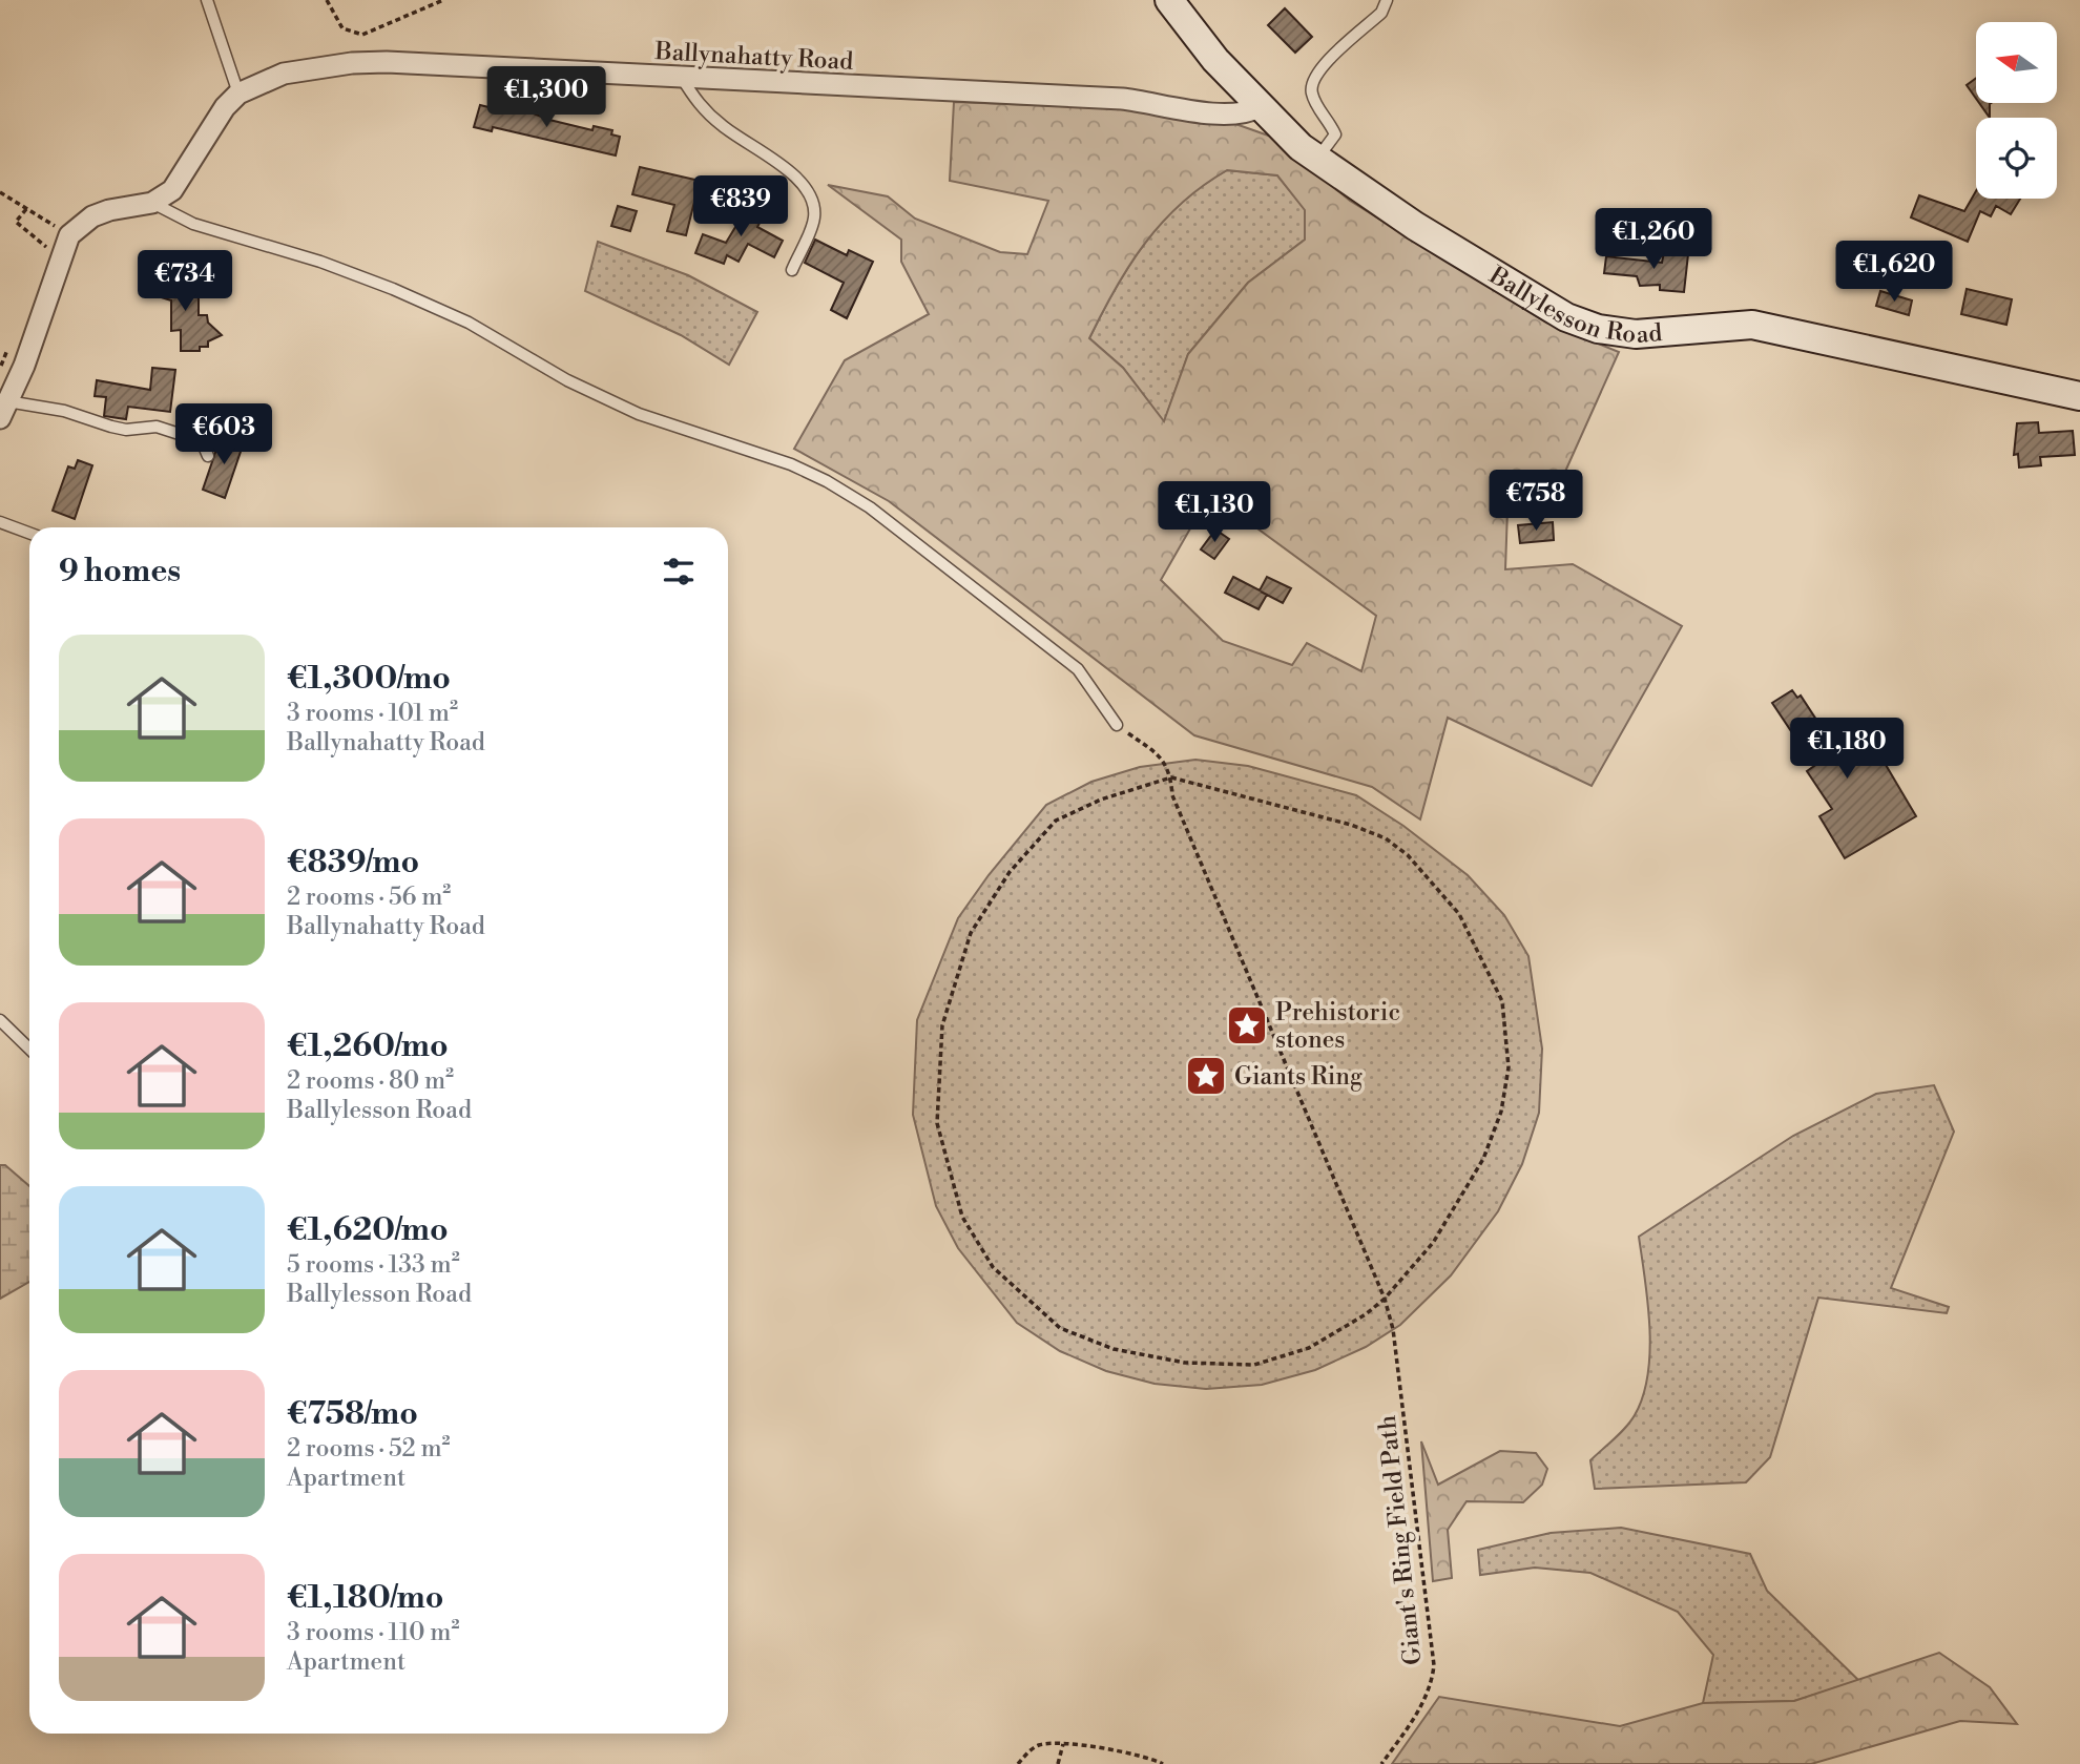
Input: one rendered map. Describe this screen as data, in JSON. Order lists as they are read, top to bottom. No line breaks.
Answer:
{"streets":{"main road":["Ballylesson Road"],"street":["Ballynahatty Road"],"path":["Giant's Ring Field Path"]},"crossings":[["Ballynahatty Road","Ballylesson Road"]],"places":{"place":["Prehistoric stones","Giants Ring"]},"north":"left","page":{"price":["€1,300","€839","€1,260","€1,620","€734","€603","€758","€1,130","€1,180"],"heading":"9 homes","list":[{"name":"€1,300/mo","note":"3 rooms · 101 m² · Ballynahatty Road"},{"name":"€839/mo","note":"2 rooms · 56 m² · Ballynahatty Road"},{"name":"€1,260/mo","note":"2 rooms · 80 m² · Ballylesson Road"},{"name":"€1,620/mo","note":"5 rooms · 133 m² · Ballylesson Road"},{"name":"€758/mo","note":"2 rooms · 52 m² · Apartment"},{"name":"€1,180/mo","note":"3 rooms · 110 m² · Apartment"}]}}
